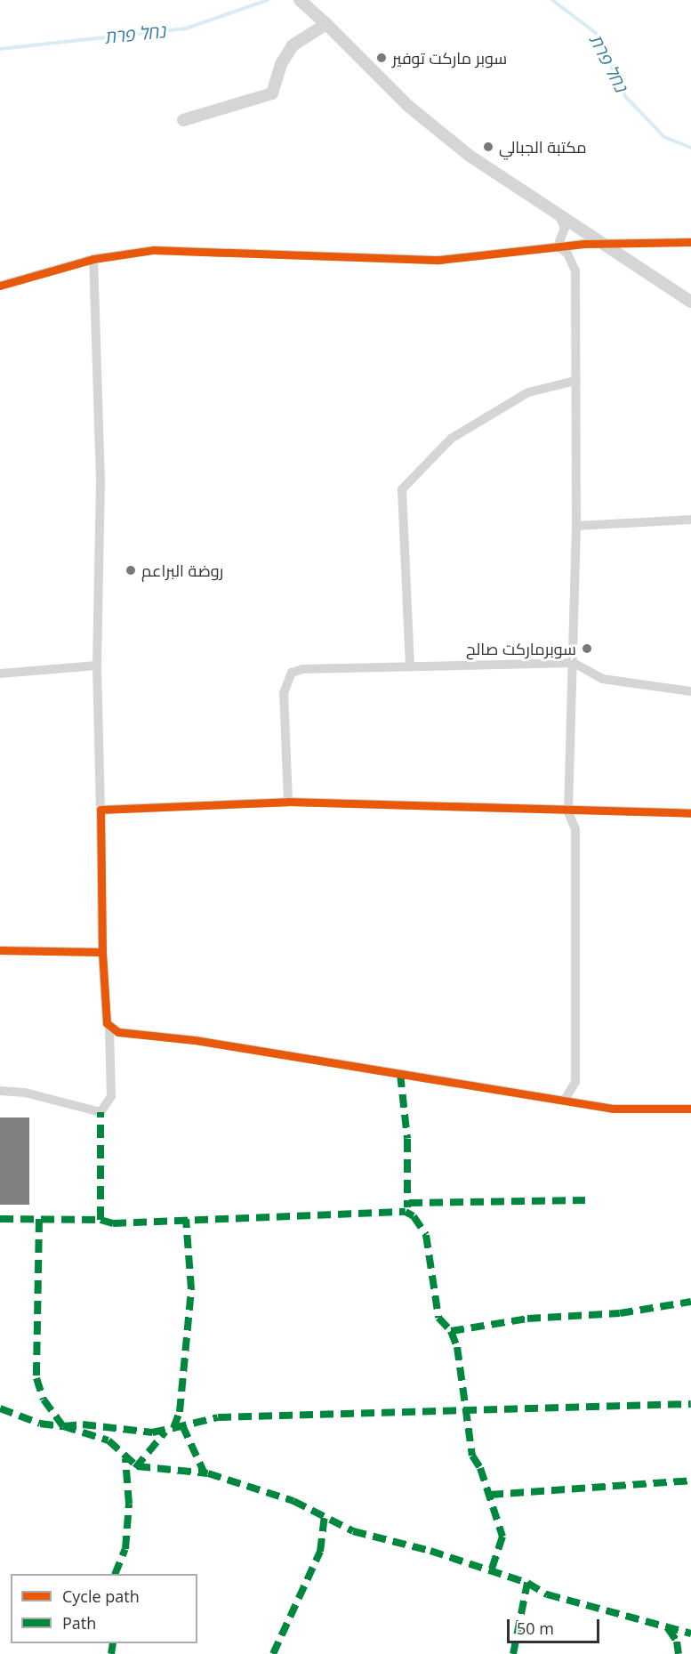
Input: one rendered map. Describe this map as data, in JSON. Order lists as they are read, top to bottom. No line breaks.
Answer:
{"water":["נחל פרת"],"places":["سوبر ماركت توفير","مكتبة الجبالي","روضة البراعم","سوبرماركت صالح"],"legend":["Cycle path","Path"],"scale_bar":"50 m"}
